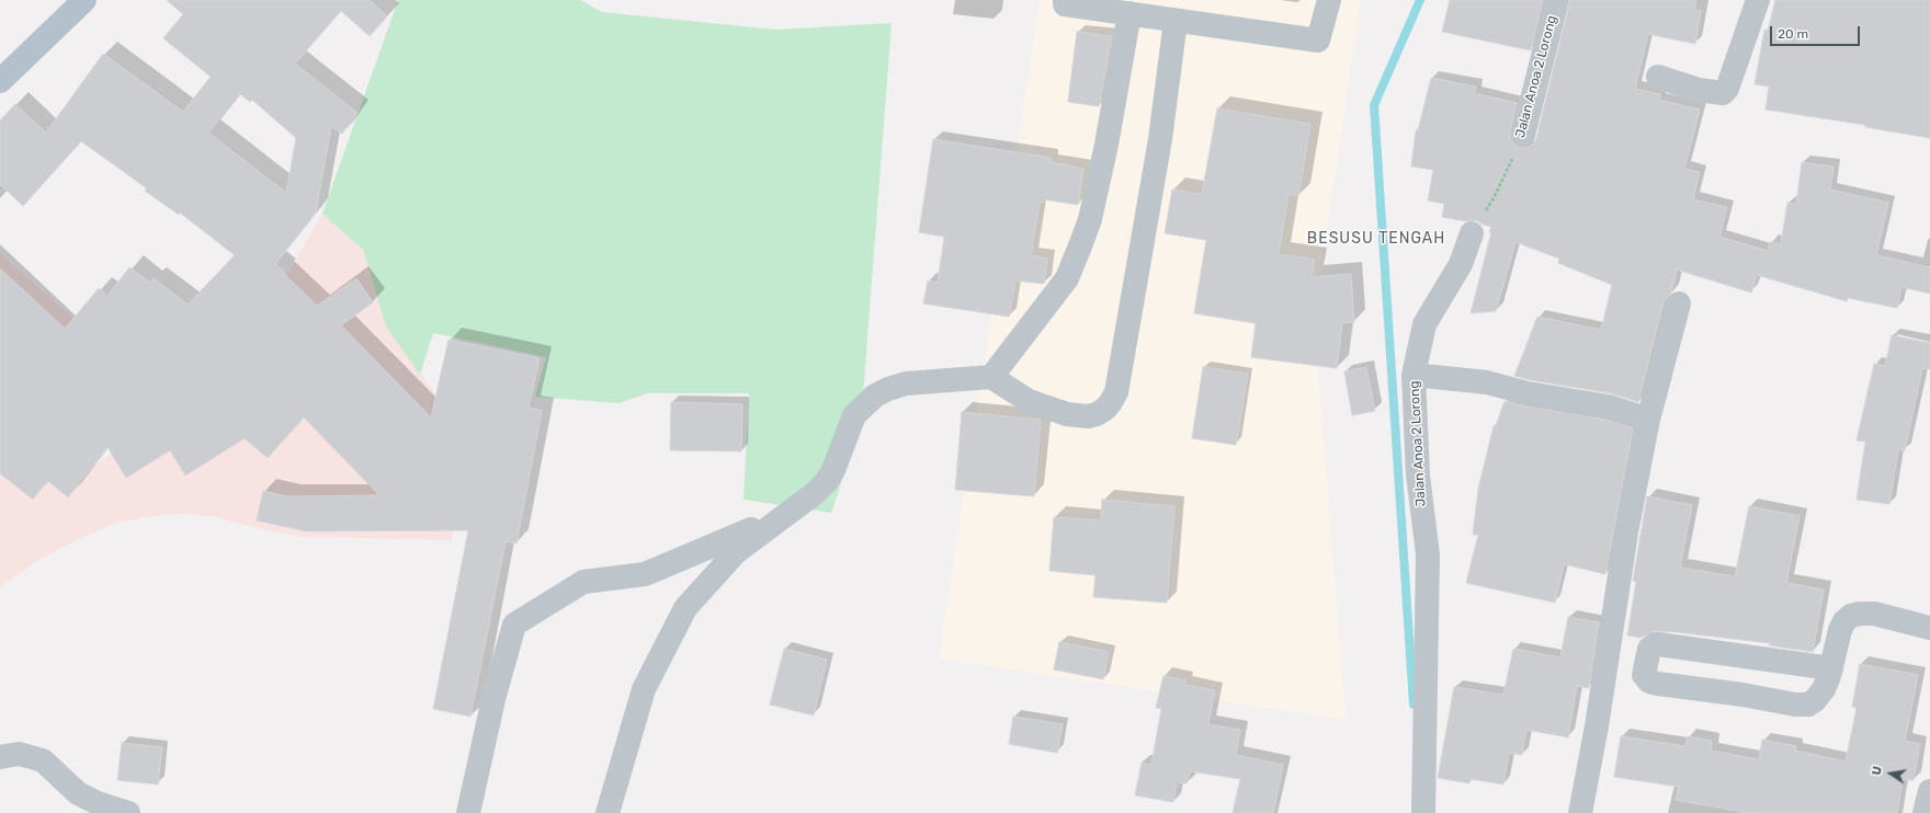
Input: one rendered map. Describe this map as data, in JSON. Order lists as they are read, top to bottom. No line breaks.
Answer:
{"streets":{"street":["Jalan Anoa 2 Lorong"]},"districts":["BESUSU TENGAH"],"scale_bar":"20 m","north":"left"}
